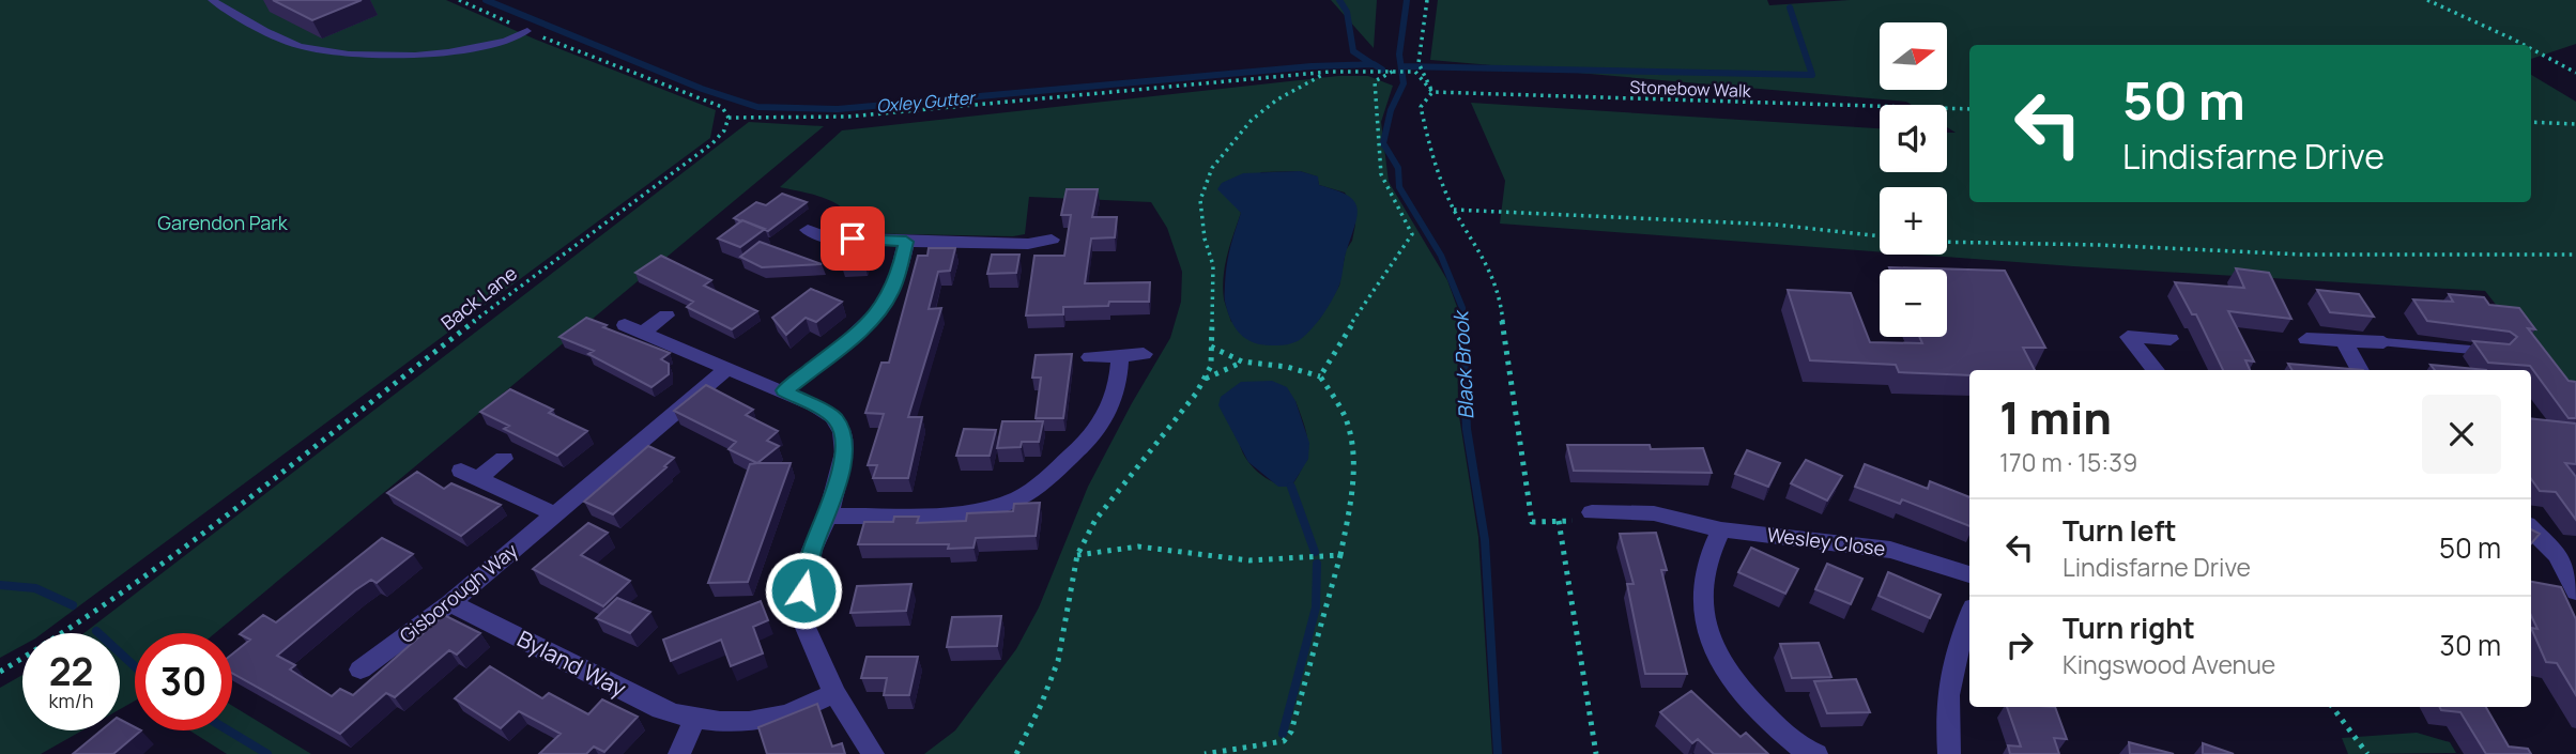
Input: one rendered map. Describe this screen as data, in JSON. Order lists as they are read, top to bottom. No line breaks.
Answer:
{"streets":{"street":["Wesley Close","Gisborough Way","Byland Way"],"path":["Stonebow Walk","Back Lane"]},"crossings":[["Gisborough Way","Byland Way"]],"water":["Oxley Gutter","Black Brook"],"parks":["Garendon Park"],"north":"right","page":{"map_buttons":["+","−"],"turn":["50 m","Lindisfarne Drive"],"heading":["1 min","170 m · 15:39"],"list":[{"name":"Turn left","note":"Lindisfarne Drive","value":"50 m"},{"name":"Turn right","note":"Kingswood Avenue","value":"30 m"}],"speed":"22 km/h","limit":"30"}}
